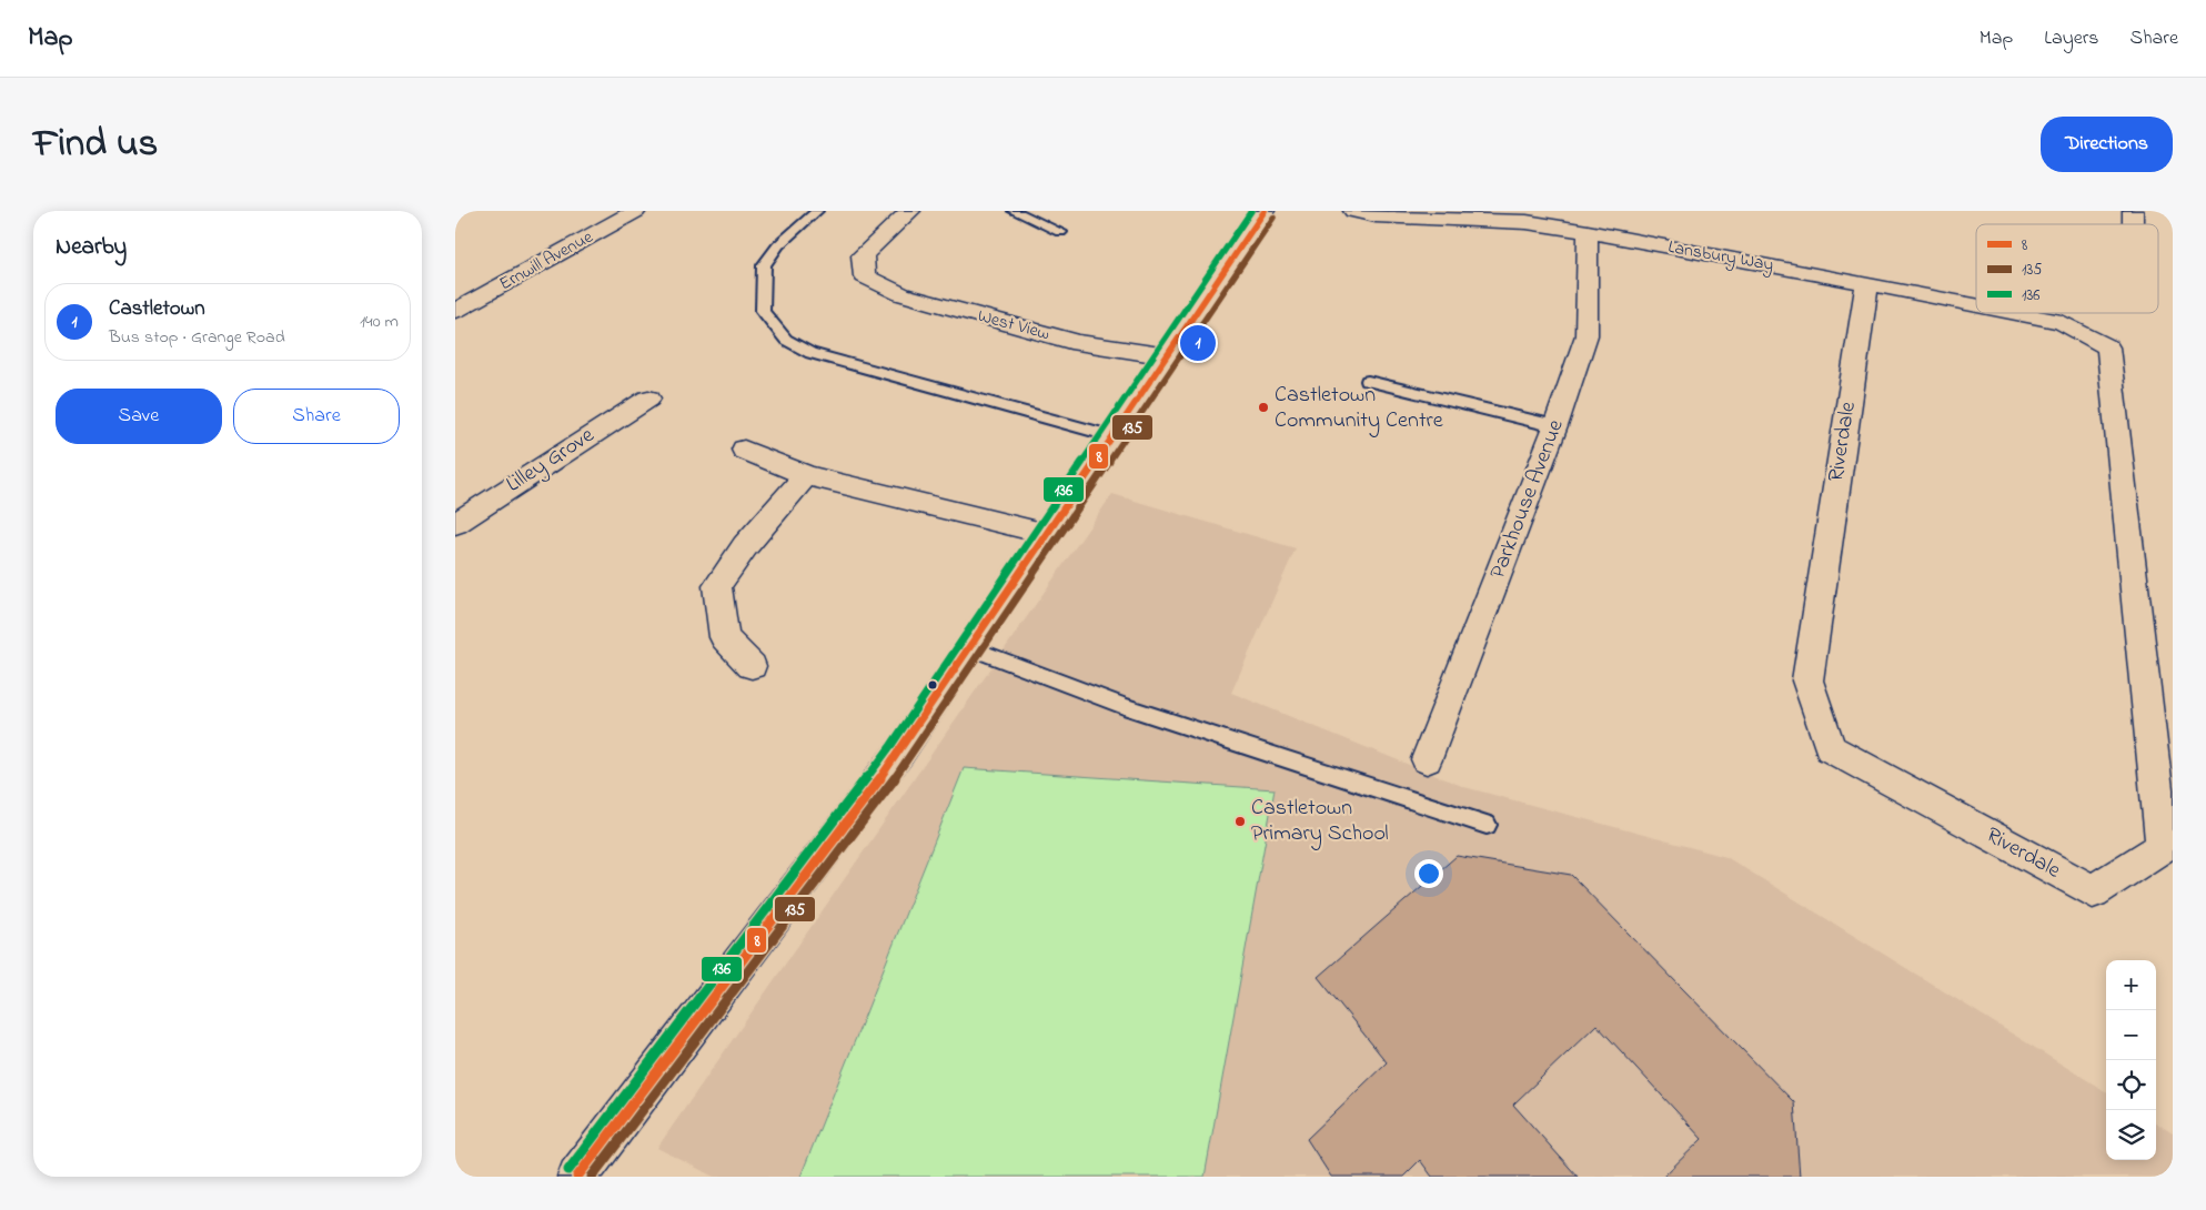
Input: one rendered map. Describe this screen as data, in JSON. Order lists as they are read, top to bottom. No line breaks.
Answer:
{"streets":{"street":["Lansbury Way","Ernwill Avenue","West View","Riverdale","Lilley Grove","Parkhouse Avenue"]},"crossings":[["Lansbury Way","Riverdale"],["Lansbury Way","Parkhouse Avenue"]],"places":["Castletown Community Centre","Castletown Primary School"],"lines":["transit line 8","transit line 136","transit line 135"],"legend":["8","135","136"],"page":{"header":"Map","nav":["Map","Layers","Share"],"title":"Find us","buttons":["Directions",["Save","Share"]],"heading":"Nearby","list":[{"mark":"1","name":"Castletown","note":"Bus stop · Grange Road","value":"140 m"}],"pins":"1","map_buttons":["+","−"]}}
